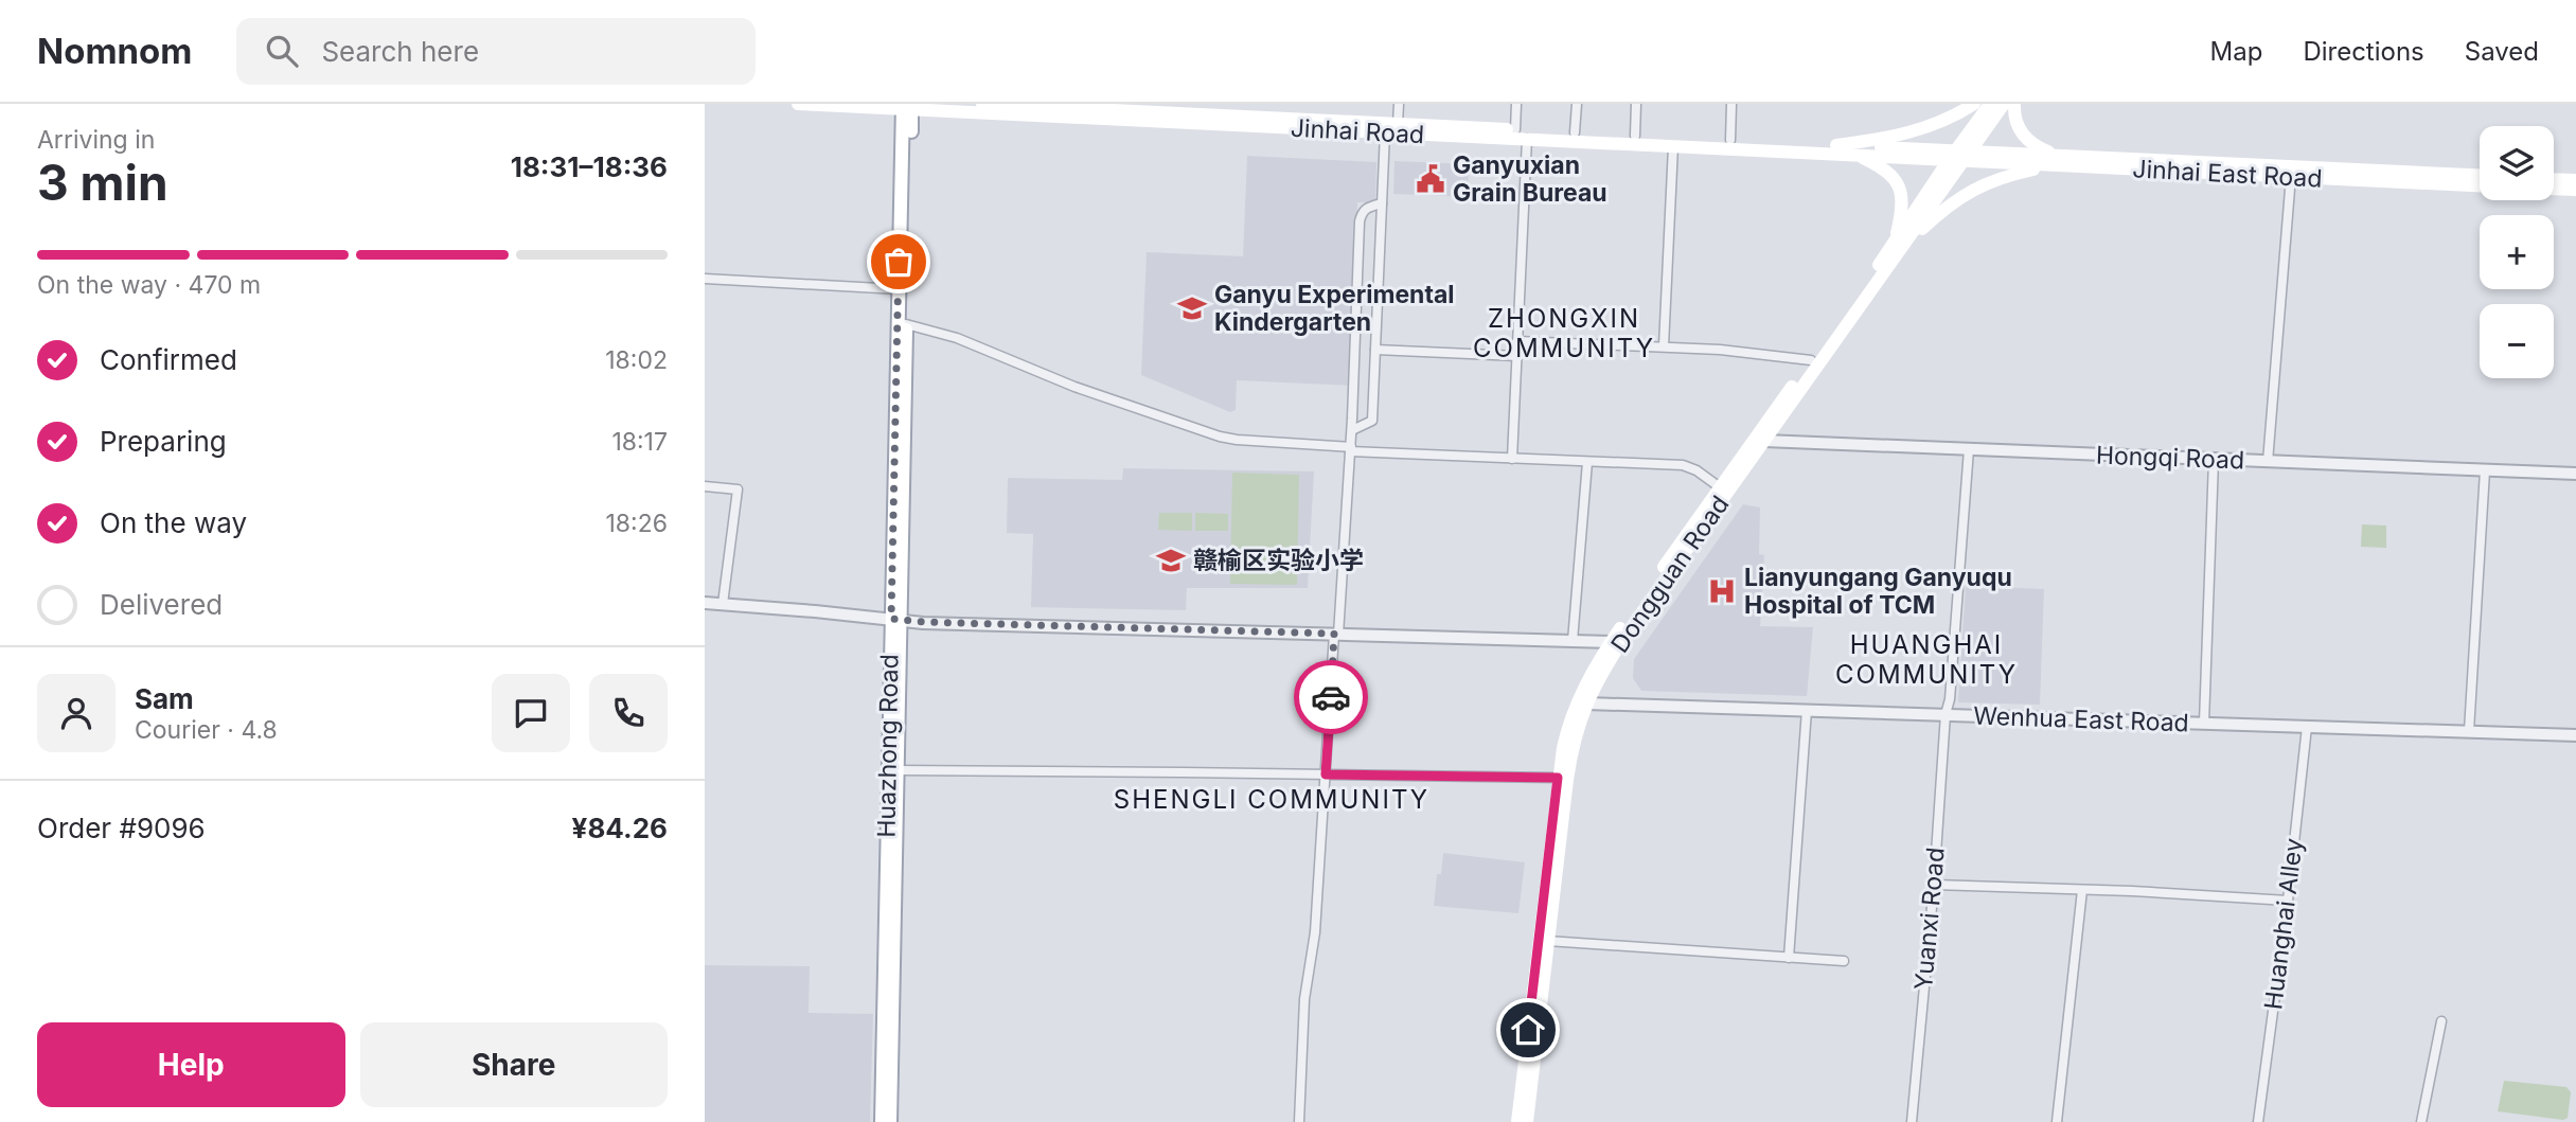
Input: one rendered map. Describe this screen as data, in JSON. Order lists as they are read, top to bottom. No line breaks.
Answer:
{"streets":{"main road":["Jinhai Road","Jinhai East Road","Dongguan Road","Huazhong Road"],"street":["Hongqi Road","Wenhua East Road","Yuanxi Road","Huanghai Alley"]},"crossings":[["Jinhai Road","Jinhai East Road"],["Jinhai Road","Dongguan Road"],["Jinhai Road","Huazhong Road"],["Jinhai East Road","Dongguan Road"],["Hongqi Road","Dongguan Road"],["Hongqi Road","Yuanxi Road"],["Dongguan Road","Wenhua East Road"],["Wenhua East Road","Yuanxi Road"],["Wenhua East Road","Huanghai Alley"]],"districts":["ZHONGXIN COMMUNITY","HUANGHAI COMMUNITY","SHENGLI COMMUNITY"],"places":{"public building":["Ganyuxian Grain Bureau"],"school or university":["Ganyu Experimental Kindergarten","赣榆区实验小学"],"hospital":["Lianyungang Ganyuqu Hospital of TCM"]},"page":{"header":"Nomnom","search":"Search here","nav":["Map","Directions","Saved"],"heading":["3 min","Arriving in","18:31–18:36"],"panel":["Sam","Courier · 4.8","Order #9096","¥84.26"],"map_buttons":["+","−"],"bar":"On the way · 470 m","list":[["Confirmed","18:02"],["Preparing","18:17"],["On the way","18:26"],"Delivered"],"buttons":["Help","Share"]}}
